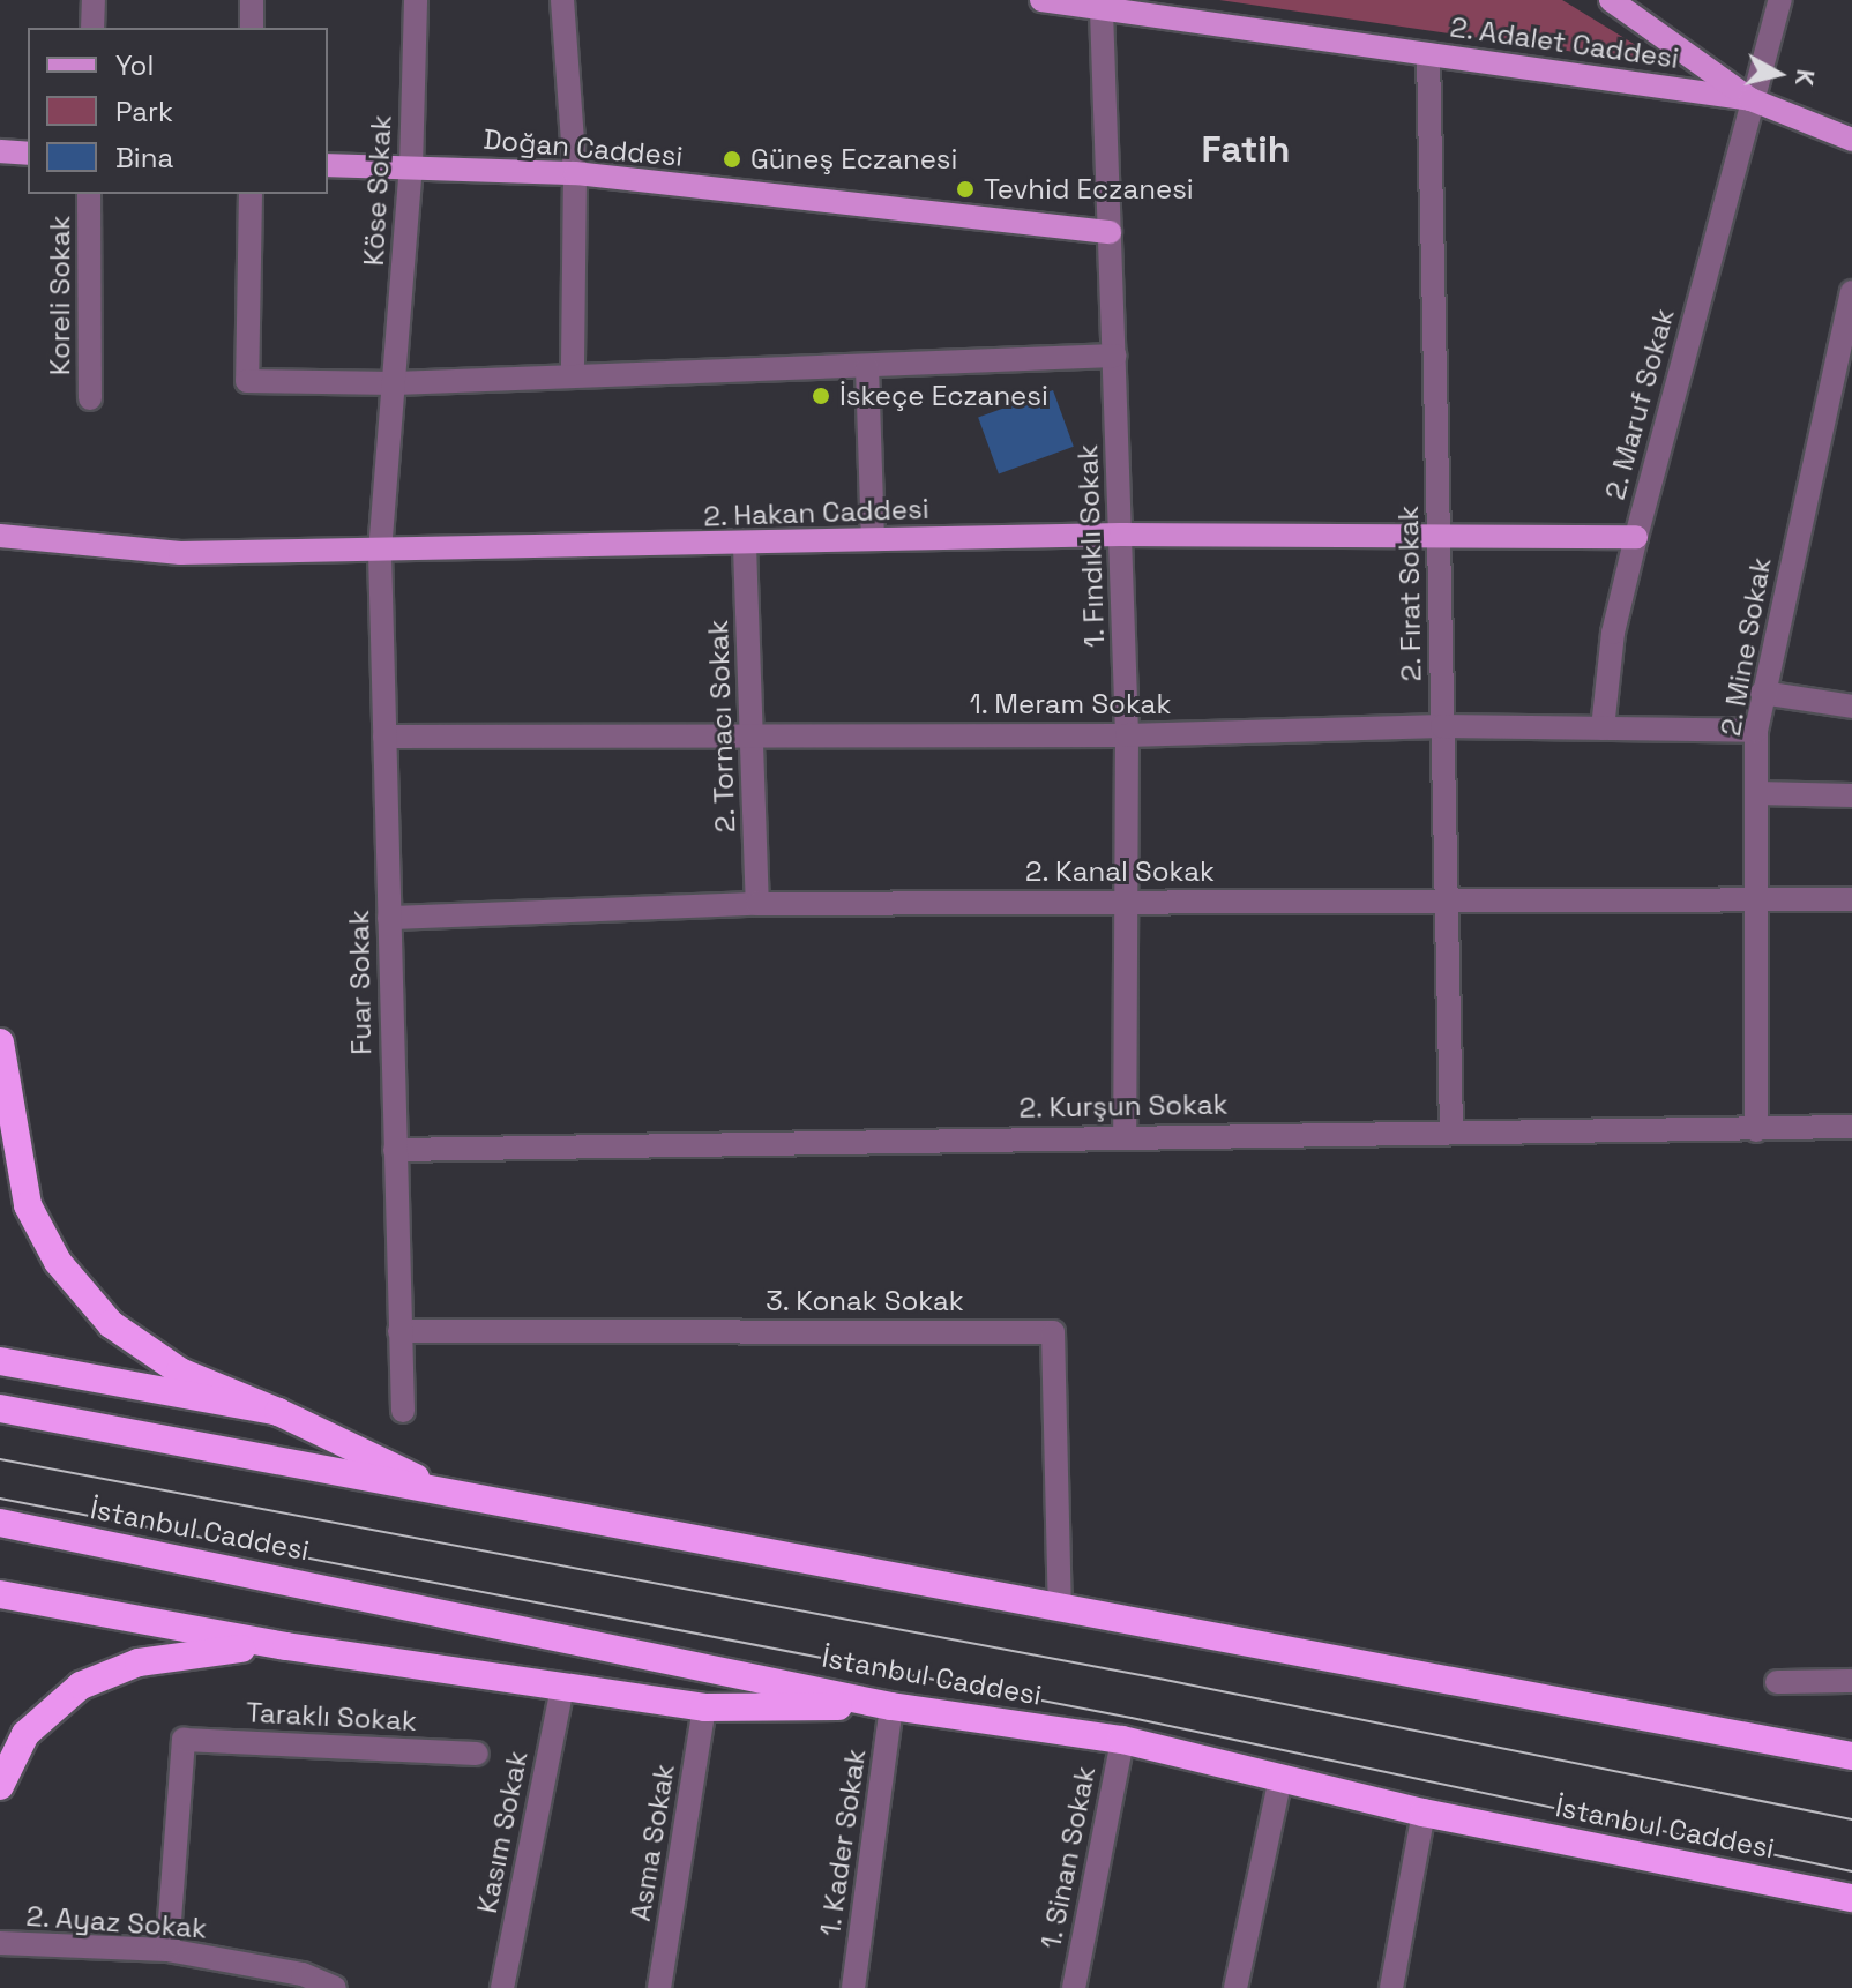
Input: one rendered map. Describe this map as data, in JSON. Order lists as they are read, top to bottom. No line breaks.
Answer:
{"streets":{"highway":["İstanbul Caddesi"],"main road":["2. Adalet Caddesi","Doğan Caddesi","2. Hakan Caddesi"],"street":["Köse Sokak","Koreli Sokak","2. Maruf Sokak","1. Fındıklı Sokak","2. Fırat Sokak","2. Mine Sokak","1. Meram Sokak","2. Tornacı Sokak","2. Kanal Sokak","Fuar Sokak","2. Kurşun Sokak","3. Konak Sokak","Taraklı Sokak","Kasım Sokak","Asma Sokak","1. Kader Sokak","1. Sinan Sokak","2. Ayaz Sokak"]},"crossings":[["2. Adalet Caddesi","2. Maruf Sokak"],["2. Adalet Caddesi","1. Fındıklı Sokak"],["2. Adalet Caddesi","2. Fırat Sokak"],["Doğan Caddesi","Köse Sokak"],["Doğan Caddesi","1. Fındıklı Sokak"],["Köse Sokak","2. Hakan Caddesi"],["Köse Sokak","Fuar Sokak"],["2. Maruf Sokak","2. Hakan Caddesi"],["2. Maruf Sokak","1. Meram Sokak"],["2. Hakan Caddesi","1. Fındıklı Sokak"],["2. Hakan Caddesi","2. Fırat Sokak"],["2. Hakan Caddesi","2. Tornacı Sokak"],["2. Hakan Caddesi","Fuar Sokak"],["1. Fındıklı Sokak","1. Meram Sokak"],["1. Fındıklı Sokak","2. Kanal Sokak"],["1. Fındıklı Sokak","2. Kurşun Sokak"],["2. Fırat Sokak","1. Meram Sokak"],["2. Fırat Sokak","2. Kanal Sokak"],["2. Fırat Sokak","2. Kurşun Sokak"],["2. Mine Sokak","1. Meram Sokak"],["2. Mine Sokak","2. Kanal Sokak"],["2. Mine Sokak","2. Kurşun Sokak"],["1. Meram Sokak","2. Tornacı Sokak"],["1. Meram Sokak","Fuar Sokak"],["2. Tornacı Sokak","2. Kanal Sokak"],["2. Kanal Sokak","Fuar Sokak"],["Fuar Sokak","2. Kurşun Sokak"],["Fuar Sokak","3. Konak Sokak"],["İstanbul Caddesi","1. Kader Sokak"],["İstanbul Caddesi","1. Sinan Sokak"],["Taraklı Sokak","2. Ayaz Sokak"]],"districts":["Fatih"],"places":["Güneş Eczanesi","Tevhid Eczanesi","İskeçe Eczanesi"],"legend":["Yol","Park","Bina"],"north":"right"}
